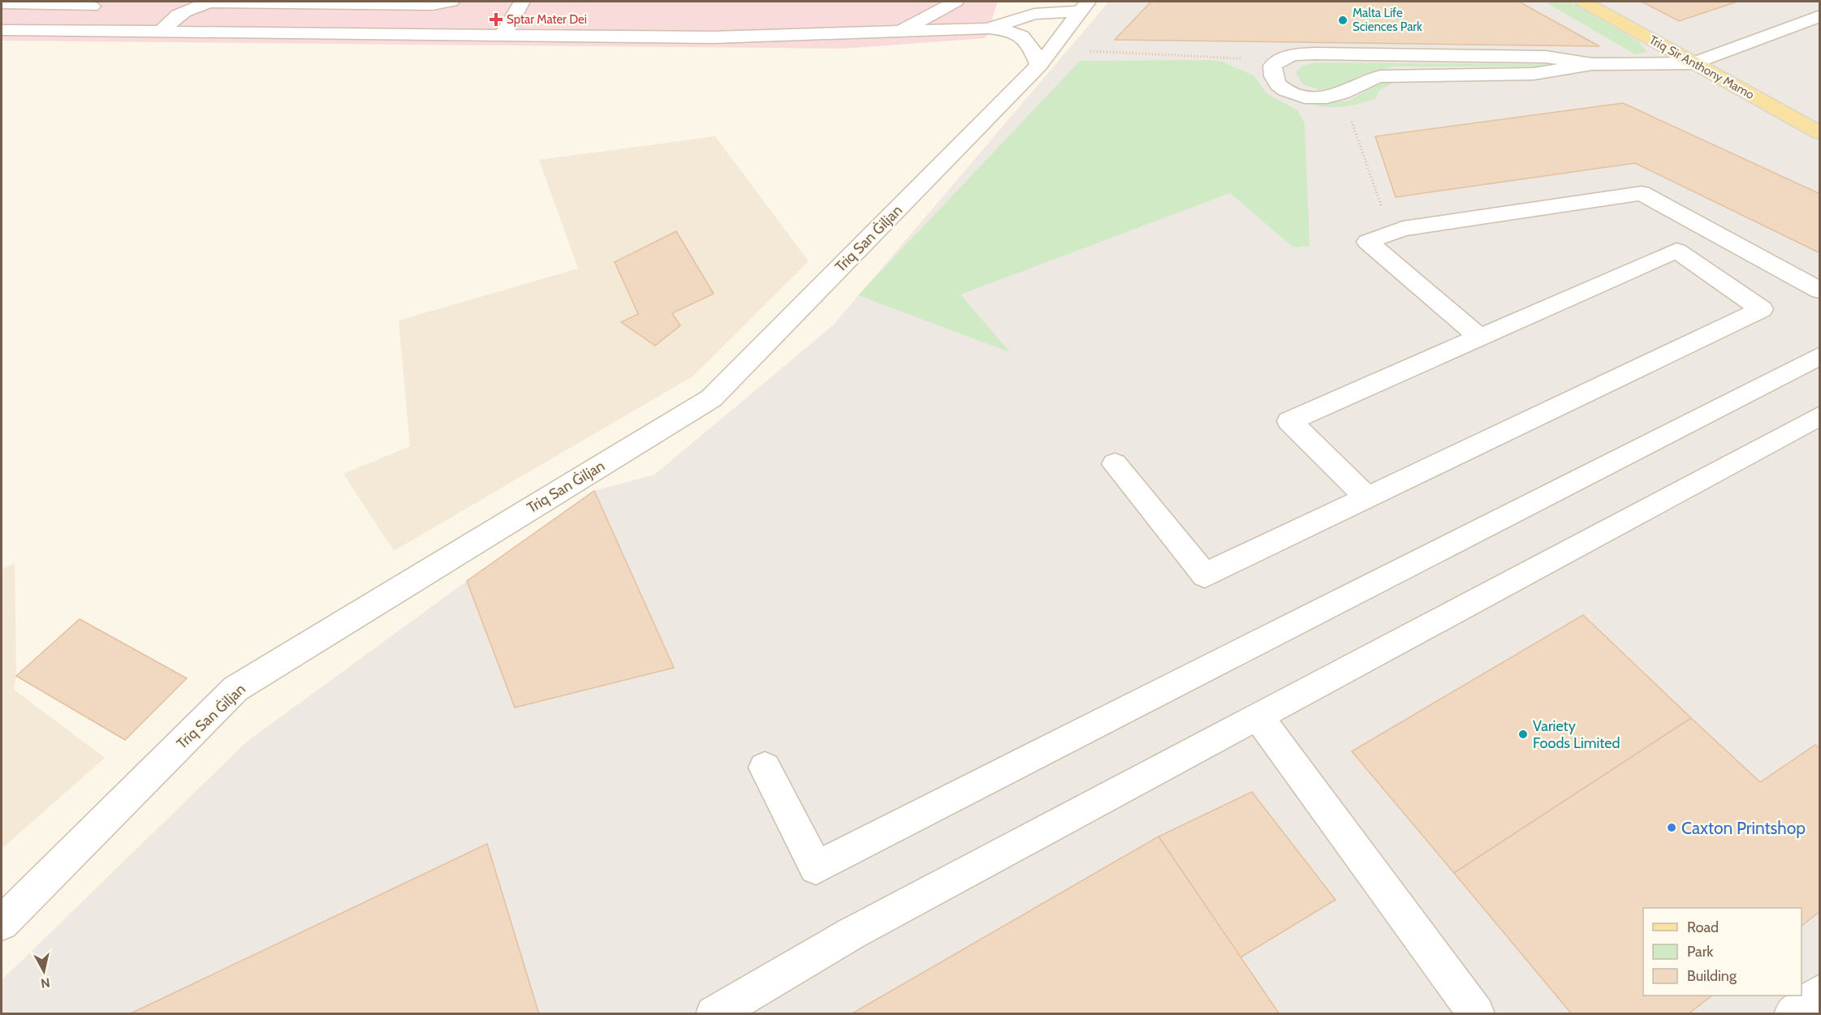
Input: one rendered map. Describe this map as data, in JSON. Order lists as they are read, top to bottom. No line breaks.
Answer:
{"streets":{"main road":["Triq Sir Anthony Mamo"],"street":["Triq San Ġiljan"]},"places":{"health":["Sptar Mater Dei"],"other":["Malta Life Sciences Park","Variety Foods Limited","Caxton Printshop"]},"legend":["Road","Park","Building"],"north":"bottom"}
